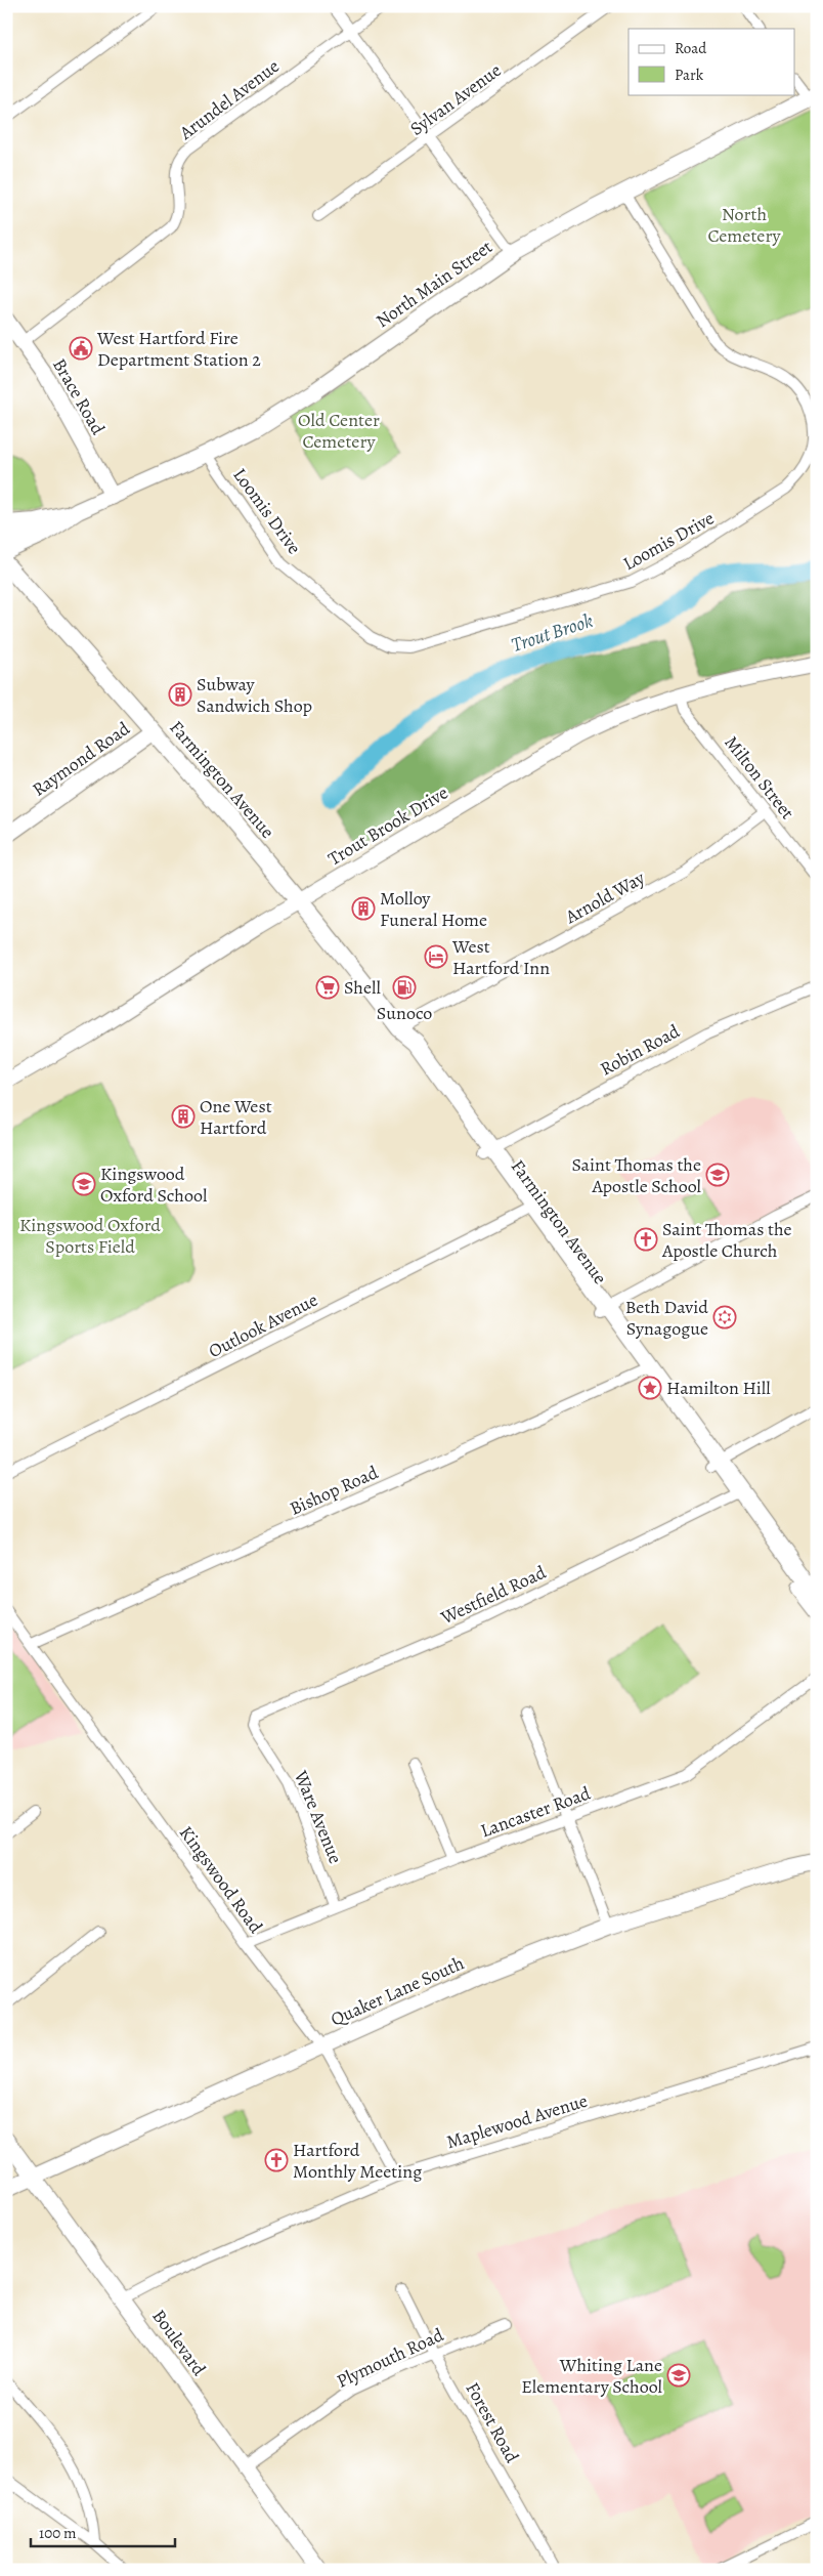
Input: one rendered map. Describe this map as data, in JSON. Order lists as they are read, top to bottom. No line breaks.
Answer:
{"streets":{"main road":["North Main Street","Brace Road","Raymond Road","Farmington Avenue","Trout Brook Drive","Quaker Lane South","Boulevard"],"street":["Arundel Avenue","Sylvan Avenue","Loomis Drive","Milton Street","Arnold Way","Robin Road","Outlook Avenue","Bishop Road","Westfield Road","Lancaster Road","Ware Avenue","Kingswood Road","Maplewood Avenue","Plymouth Road","Forest Road"]},"crossings":[["Arundel Avenue","Brace Road"],["North Main Street","Brace Road"],["North Main Street","Loomis Drive"],["Raymond Road","Farmington Avenue"],["Milton Street","Trout Brook Drive"],["Milton Street","Arnold Way"],["Farmington Avenue","Trout Brook Drive"],["Farmington Avenue","Arnold Way"],["Farmington Avenue","Robin Road"],["Farmington Avenue","Outlook Avenue"],["Farmington Avenue","Bishop Road"],["Farmington Avenue","Westfield Road"],["Bishop Road","Kingswood Road"],["Westfield Road","Ware Avenue"],["Lancaster Road","Ware Avenue"],["Lancaster Road","Kingswood Road"],["Kingswood Road","Quaker Lane South"],["Kingswood Road","Maplewood Avenue"],["Quaker Lane South","Boulevard"],["Maplewood Avenue","Boulevard"],["Boulevard","Plymouth Road"],["Plymouth Road","Forest Road"]],"water":["Trout Brook"],"parks":["North Cemetery","Old Center Cemetery","Kingswood Oxford Sports Field"],"places":{"public building":["West Hartford Fire Department Station 2"],"building":["Subway Sandwich Shop","Molloy Funeral Home","One West Hartford"],"hotel":["West Hartford Inn"],"supermarket":["Shell"],"fuel station":["Sunoco"],"school or university":["Saint Thomas the Apostle School","Kingswood Oxford School","Whiting Lane Elementary School"],"church":["Saint Thomas the Apostle Church","Hartford Monthly Meeting"],"synagogue":["Beth David Synagogue"],"place":["Hamilton Hill"]},"legend":["Road","Park"],"scale_bar":"100 m"}
